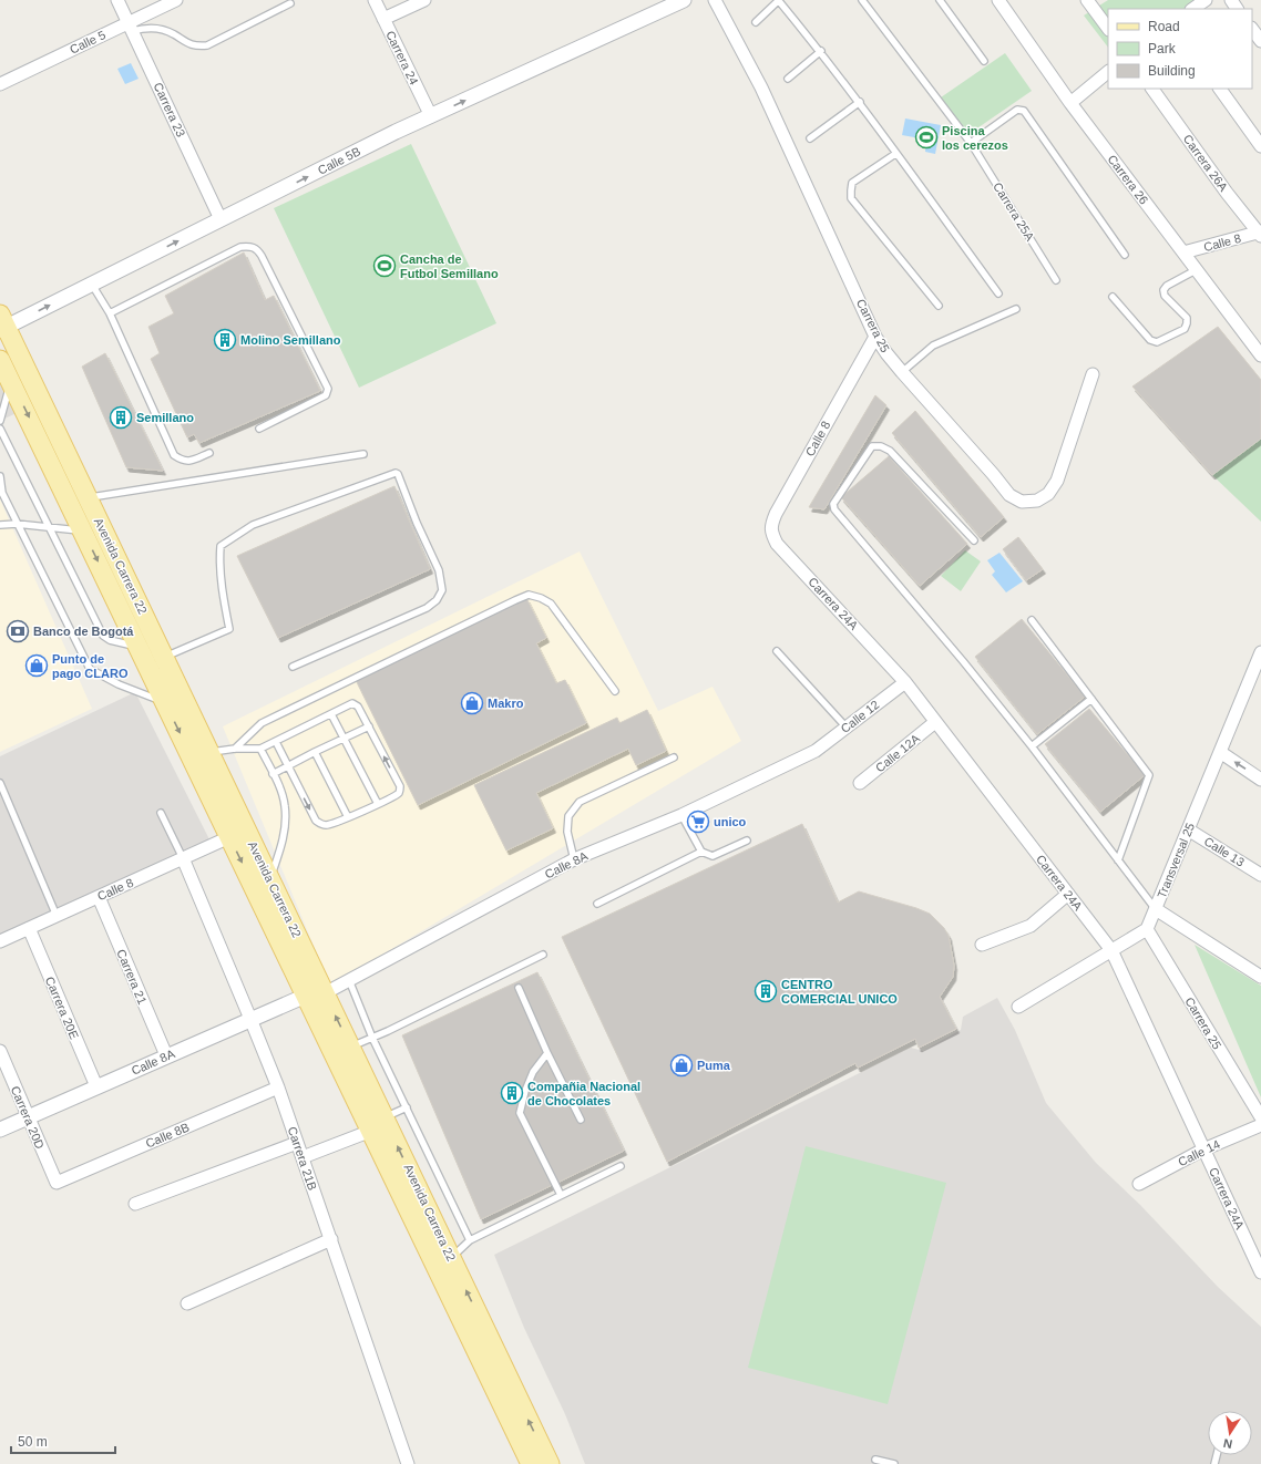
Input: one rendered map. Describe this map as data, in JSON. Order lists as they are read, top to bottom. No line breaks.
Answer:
{"streets":{"main road":["Avenida Carrera 22"],"street":["Calle 5","Carrera 24","Carrera 23","Calle 5B","Carrera 26A","Carrera 26","Calle 8","Carrera 25","Carrera 24A","Calle 12","Calle 12A","Calle 13","Transversal 25","Calle 8A","Carrera 21","Carrera 20E","Carrera 20D","Calle 8B","Calle 14","Carrera 21B"],"lane":["Carrera 25A"]},"crossings":[["Calle 5","Carrera 23"],["Carrera 24","Calle 5B"],["Carrera 23","Calle 5B"],["Calle 5B","Avenida Carrera 22"],["Carrera 26A","Calle 8"],["Carrera 26","Calle 8"],["Calle 8","Carrera 25"],["Calle 8","Avenida Carrera 22"],["Calle 8","Carrera 24A"],["Calle 8","Carrera 21"],["Calle 8","Carrera 20E"],["Calle 8","Carrera 21B"],["Carrera 25","Transversal 25"],["Avenida Carrera 22","Calle 8A"],["Carrera 24A","Calle 12"],["Carrera 24A","Calle 12A"],["Carrera 24A","Calle 14"],["Calle 12","Calle 8A"],["Calle 13","Transversal 25"],["Calle 8A","Carrera 21"],["Calle 8A","Carrera 20E"],["Calle 8A","Carrera 20D"],["Calle 8A","Carrera 21B"],["Carrera 20D","Calle 8B"],["Calle 8B","Carrera 21B"]],"one_way":["Calle 5B"],"places":{"sports":["Piscina los cerezos","Cancha de Futbol Semillano"],"building":["Molino Semillano","Semillano","CENTRO COMERCIAL UNICO","Compañia Nacional de Chocolates"],"bank":["Banco de Bogotá"],"shop":["Punto de pago CLARO","Makro","Puma"],"supermarket":["unico"]},"legend":["Road","Park","Building"],"scale_bar":"50 m","north":"bottom"}
